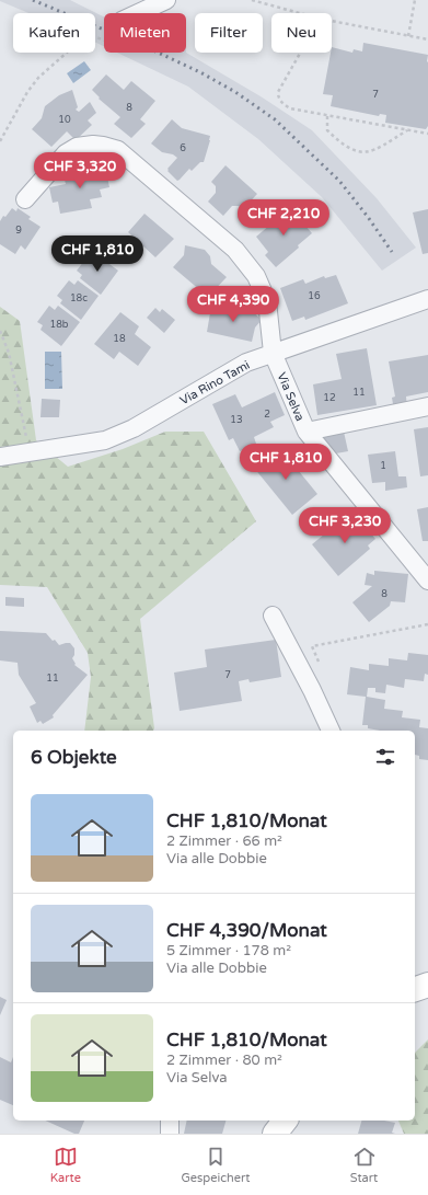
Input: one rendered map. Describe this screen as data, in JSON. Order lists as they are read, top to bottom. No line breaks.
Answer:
{"streets":{"street":["Via Rino Tami","Via Selva"]},"crossings":[["Via Rino Tami","Via Selva"]],"house_numbers":["7","8","10","6","9","16","18c","18b","18","11","12","2","13","1","8","7","11"],"page":{"chip":["Kaufen","Mieten","Filter","Neu"],"price":["CHF 3,320","CHF 2,210","CHF 1,810","CHF 4,390","CHF 1,810","CHF 3,230"],"heading":"6 Objekte","list":[{"name":"CHF 1,810/Monat","note":"2 Zimmer · 66 m² · Via alle Dobbie"},{"name":"CHF 4,390/Monat","note":"5 Zimmer · 178 m² · Via alle Dobbie"},{"name":"CHF 1,810/Monat","note":"2 Zimmer · 80 m² · Via Selva"}],"tabs":["Karte","Gespeichert","Start"]}}
